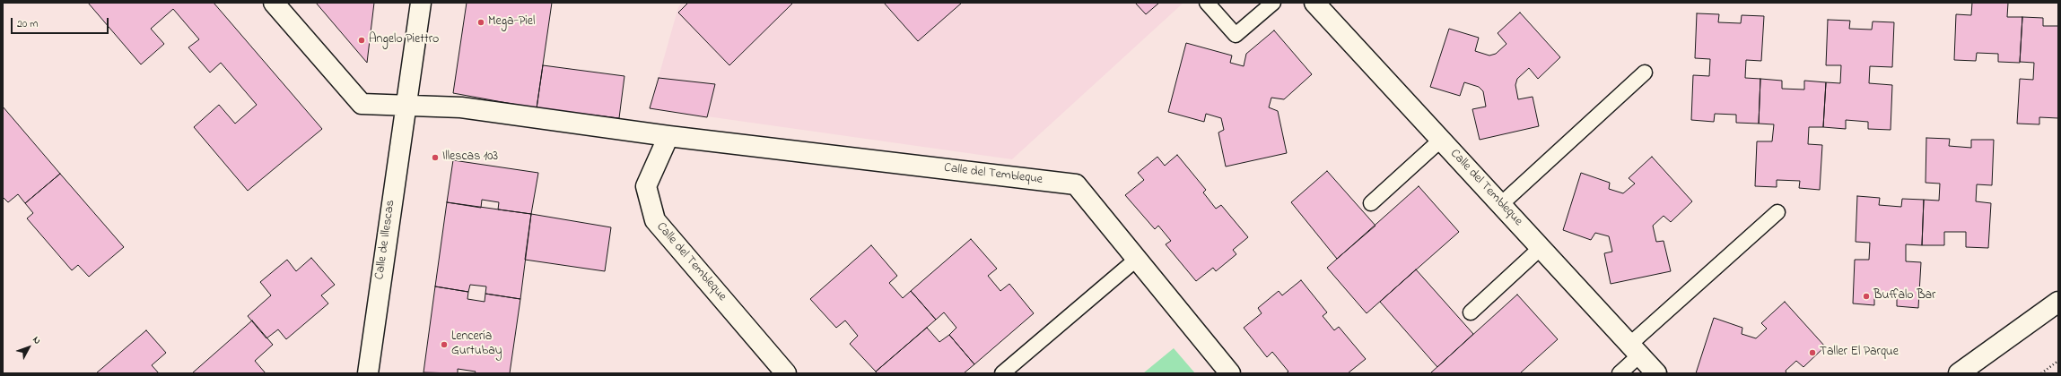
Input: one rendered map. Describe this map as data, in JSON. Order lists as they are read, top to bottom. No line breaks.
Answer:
{"streets":{"street":["Calle del Tembleque","Calle de Illescas"]},"crossings":[["Calle del Tembleque","Calle de Illescas"]],"places":["Mega-Piel","Angelo Piettro","Illescas 103","Buffalo Bar","Lencería Gurtubay","Taller El Parque"],"scale_bar":"20 m","north":"top right"}
